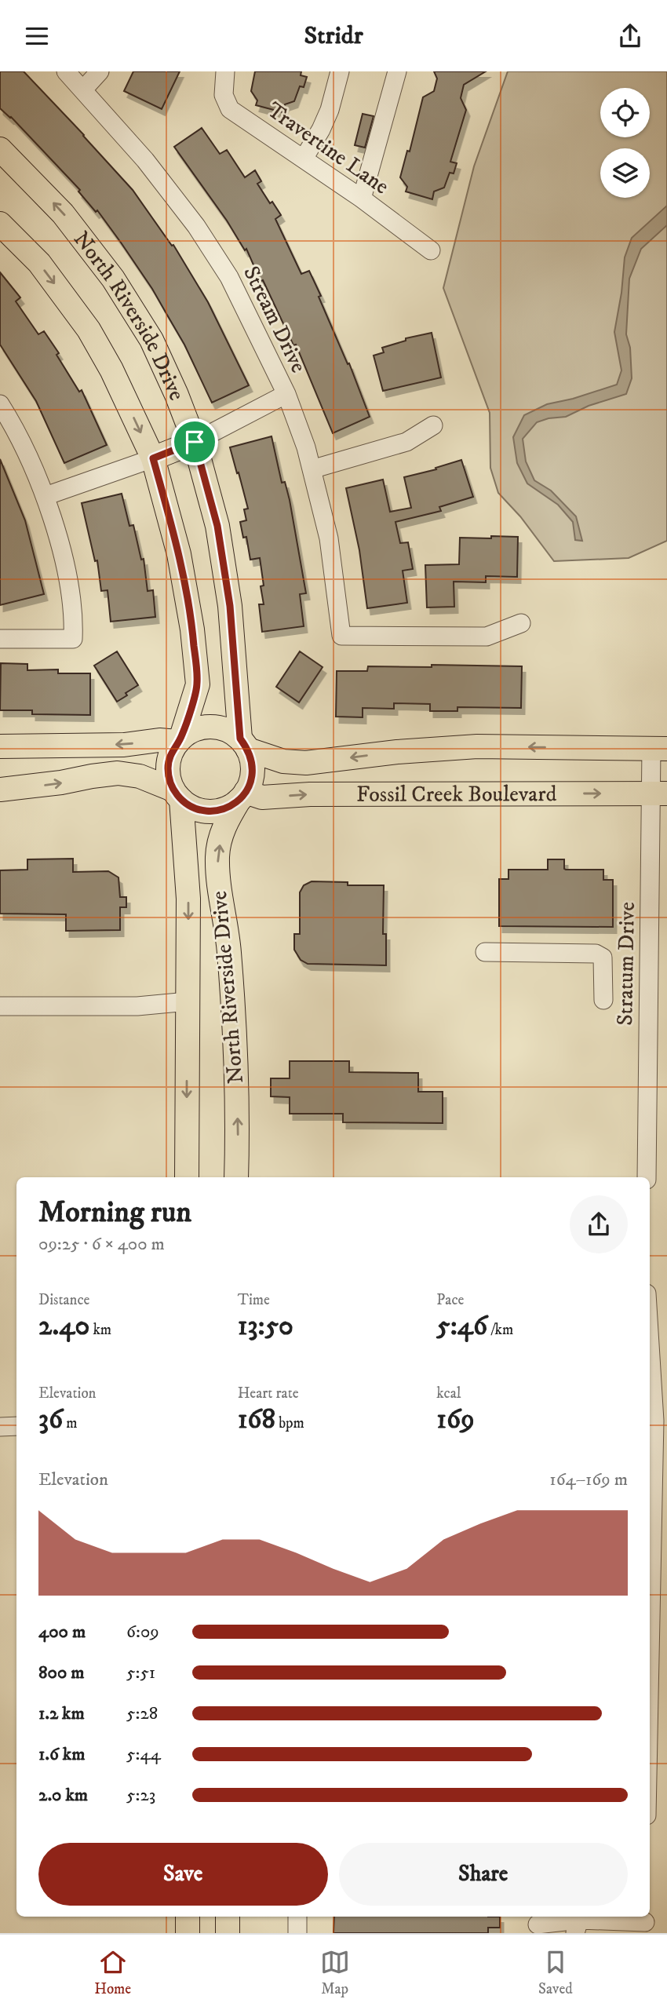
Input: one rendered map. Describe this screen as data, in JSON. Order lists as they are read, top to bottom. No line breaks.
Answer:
{"streets":{"main road":["North Riverside Drive","Fossil Creek Boulevard"],"street":["Travertine Lane","Stream Drive","Stratum Drive"]},"crossings":[["North Riverside Drive","Fossil Creek Boulevard"],["Fossil Creek Boulevard","Stratum Drive"]],"page":{"header":"Stridr","heading":["Morning run","09:25 · 6 × 400 m"],"stats":[["Distance","2.40 km"],["Time","13:50"],["Pace","5:46 /km"],["Elevation","36 m"],["Heart rate","168 bpm"],["kcal","169"]],"chart":["Elevation","164–169 m"],"list":[{"name":"400 m","note":"6:09"},{"name":"800 m","note":"5:51"},{"name":"1.2 km","note":"5:28"},{"name":"1.6 km","note":"5:44"},{"name":"2.0 km","note":"5:23"}],"buttons":["Save","Share"],"tabs":["Home","Map","Saved"]}}
